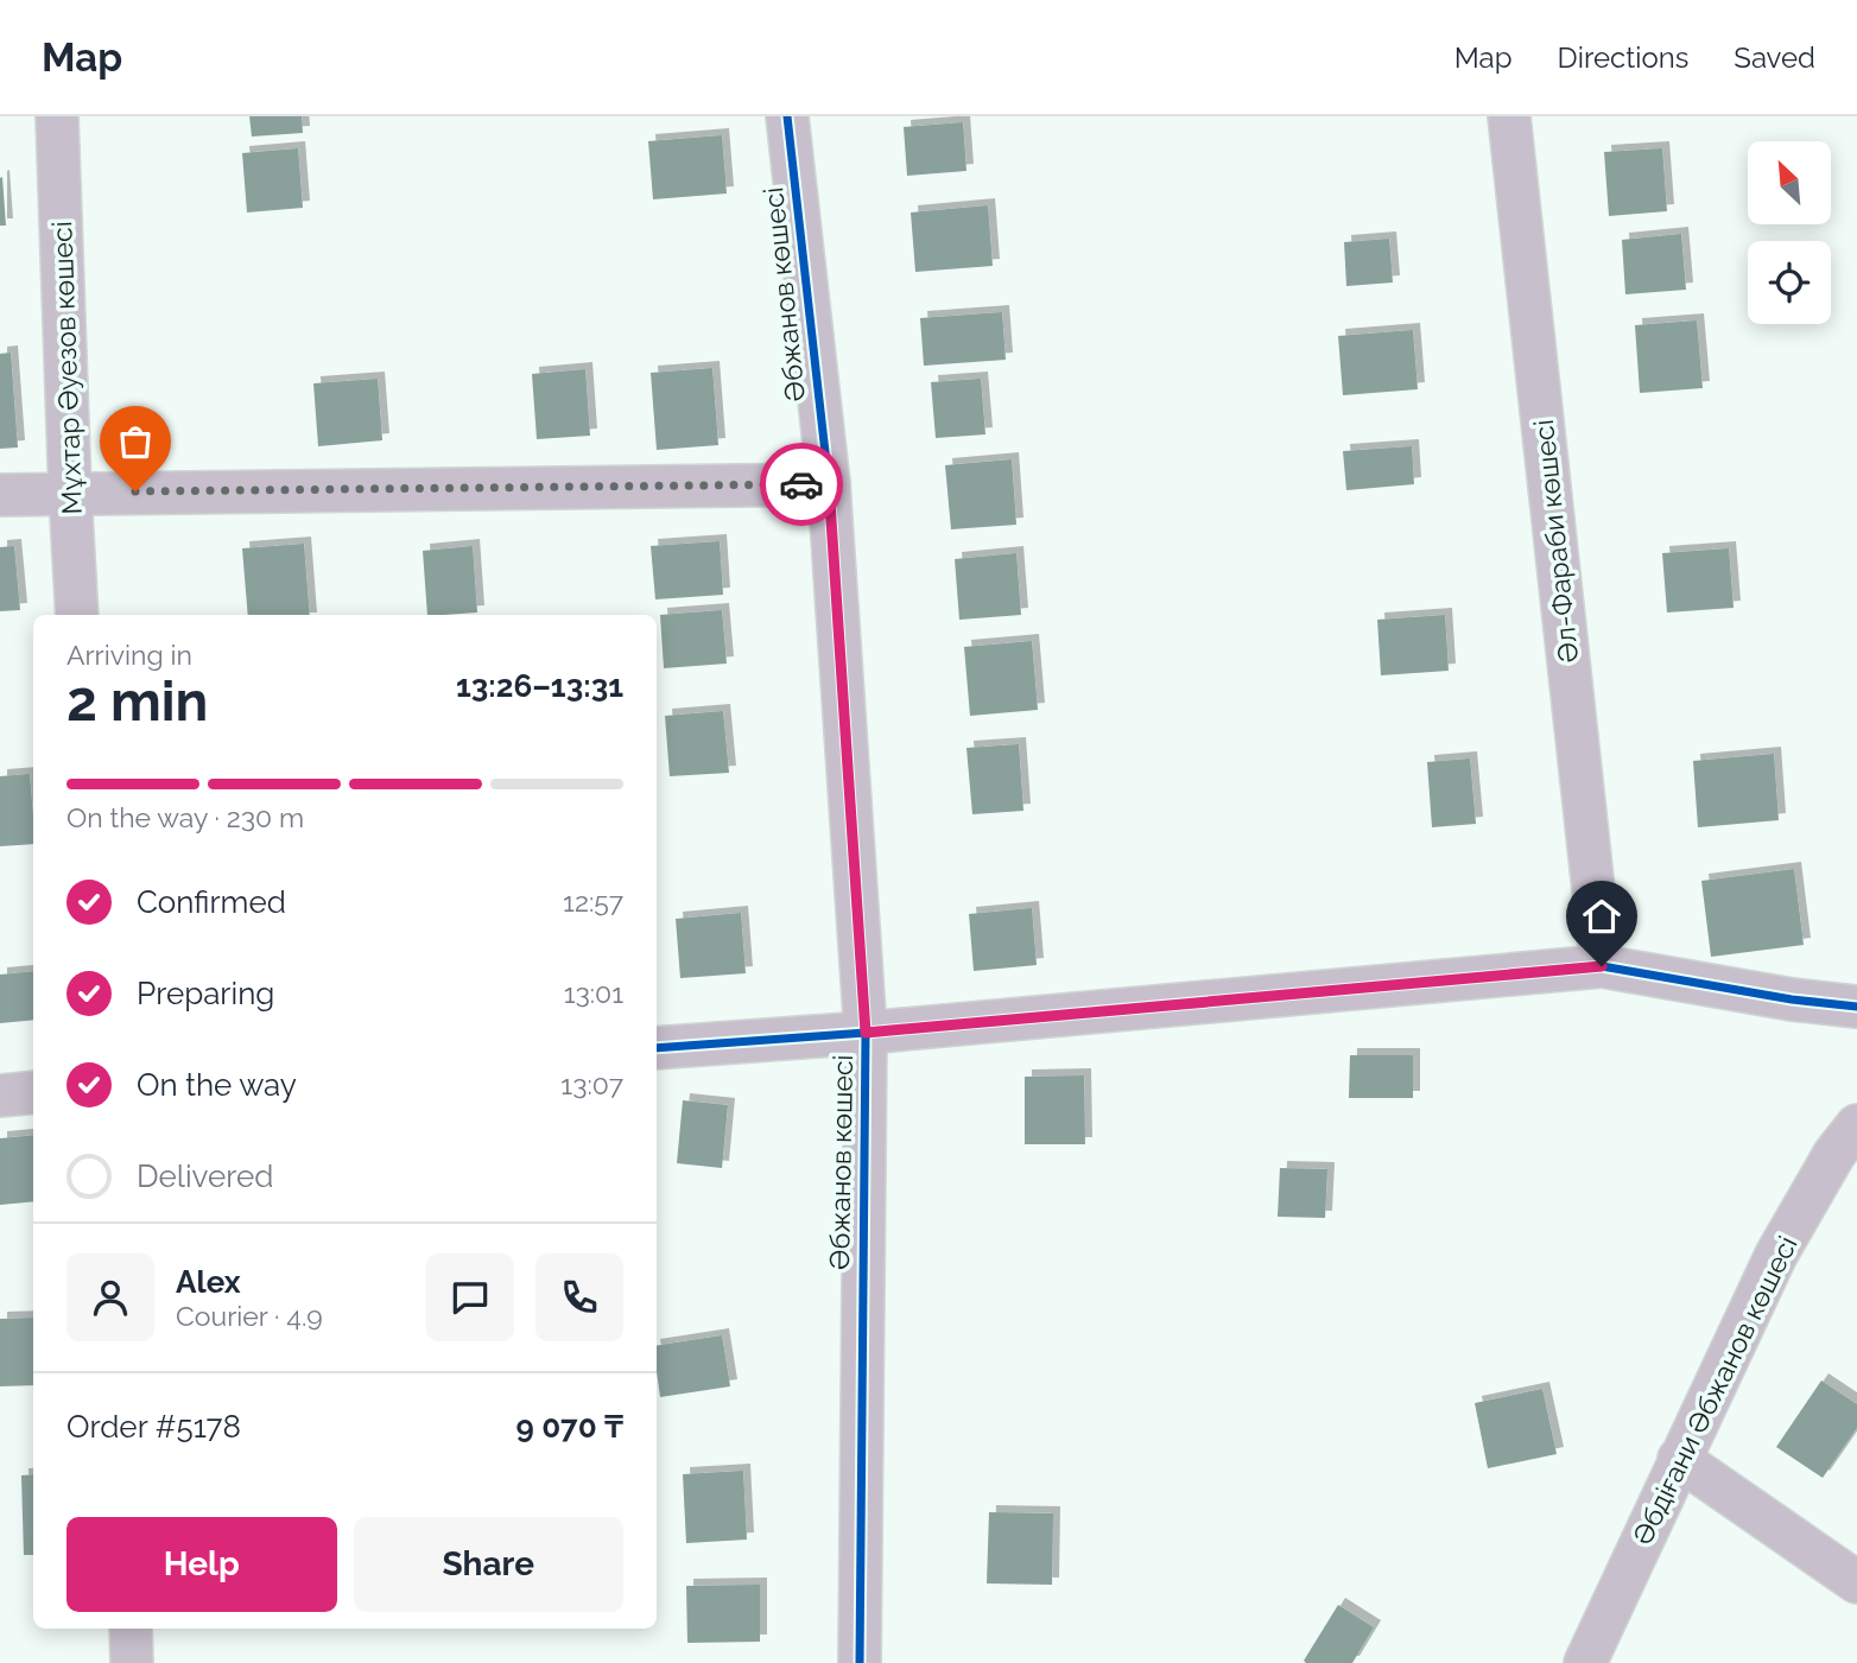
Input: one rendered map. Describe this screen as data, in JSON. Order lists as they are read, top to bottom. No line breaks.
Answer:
{"streets":{"street":["Әбжанов көшесі","Мұхтар Әуезов көшесі","Әл-Фараби көшесі","Әбдіғани Әбжанов көшесі"]},"north":"top left","page":{"header":"Map","nav":["Map","Directions","Saved"],"heading":["2 min","Arriving in","13:26–13:31"],"panel":["Alex","Courier · 4.9","Order #5178","9 070 ₸"],"bar":"On the way · 230 m","list":[["Confirmed","12:57"],["Preparing","13:01"],["On the way","13:07"],"Delivered"],"buttons":["Help","Share"]}}
